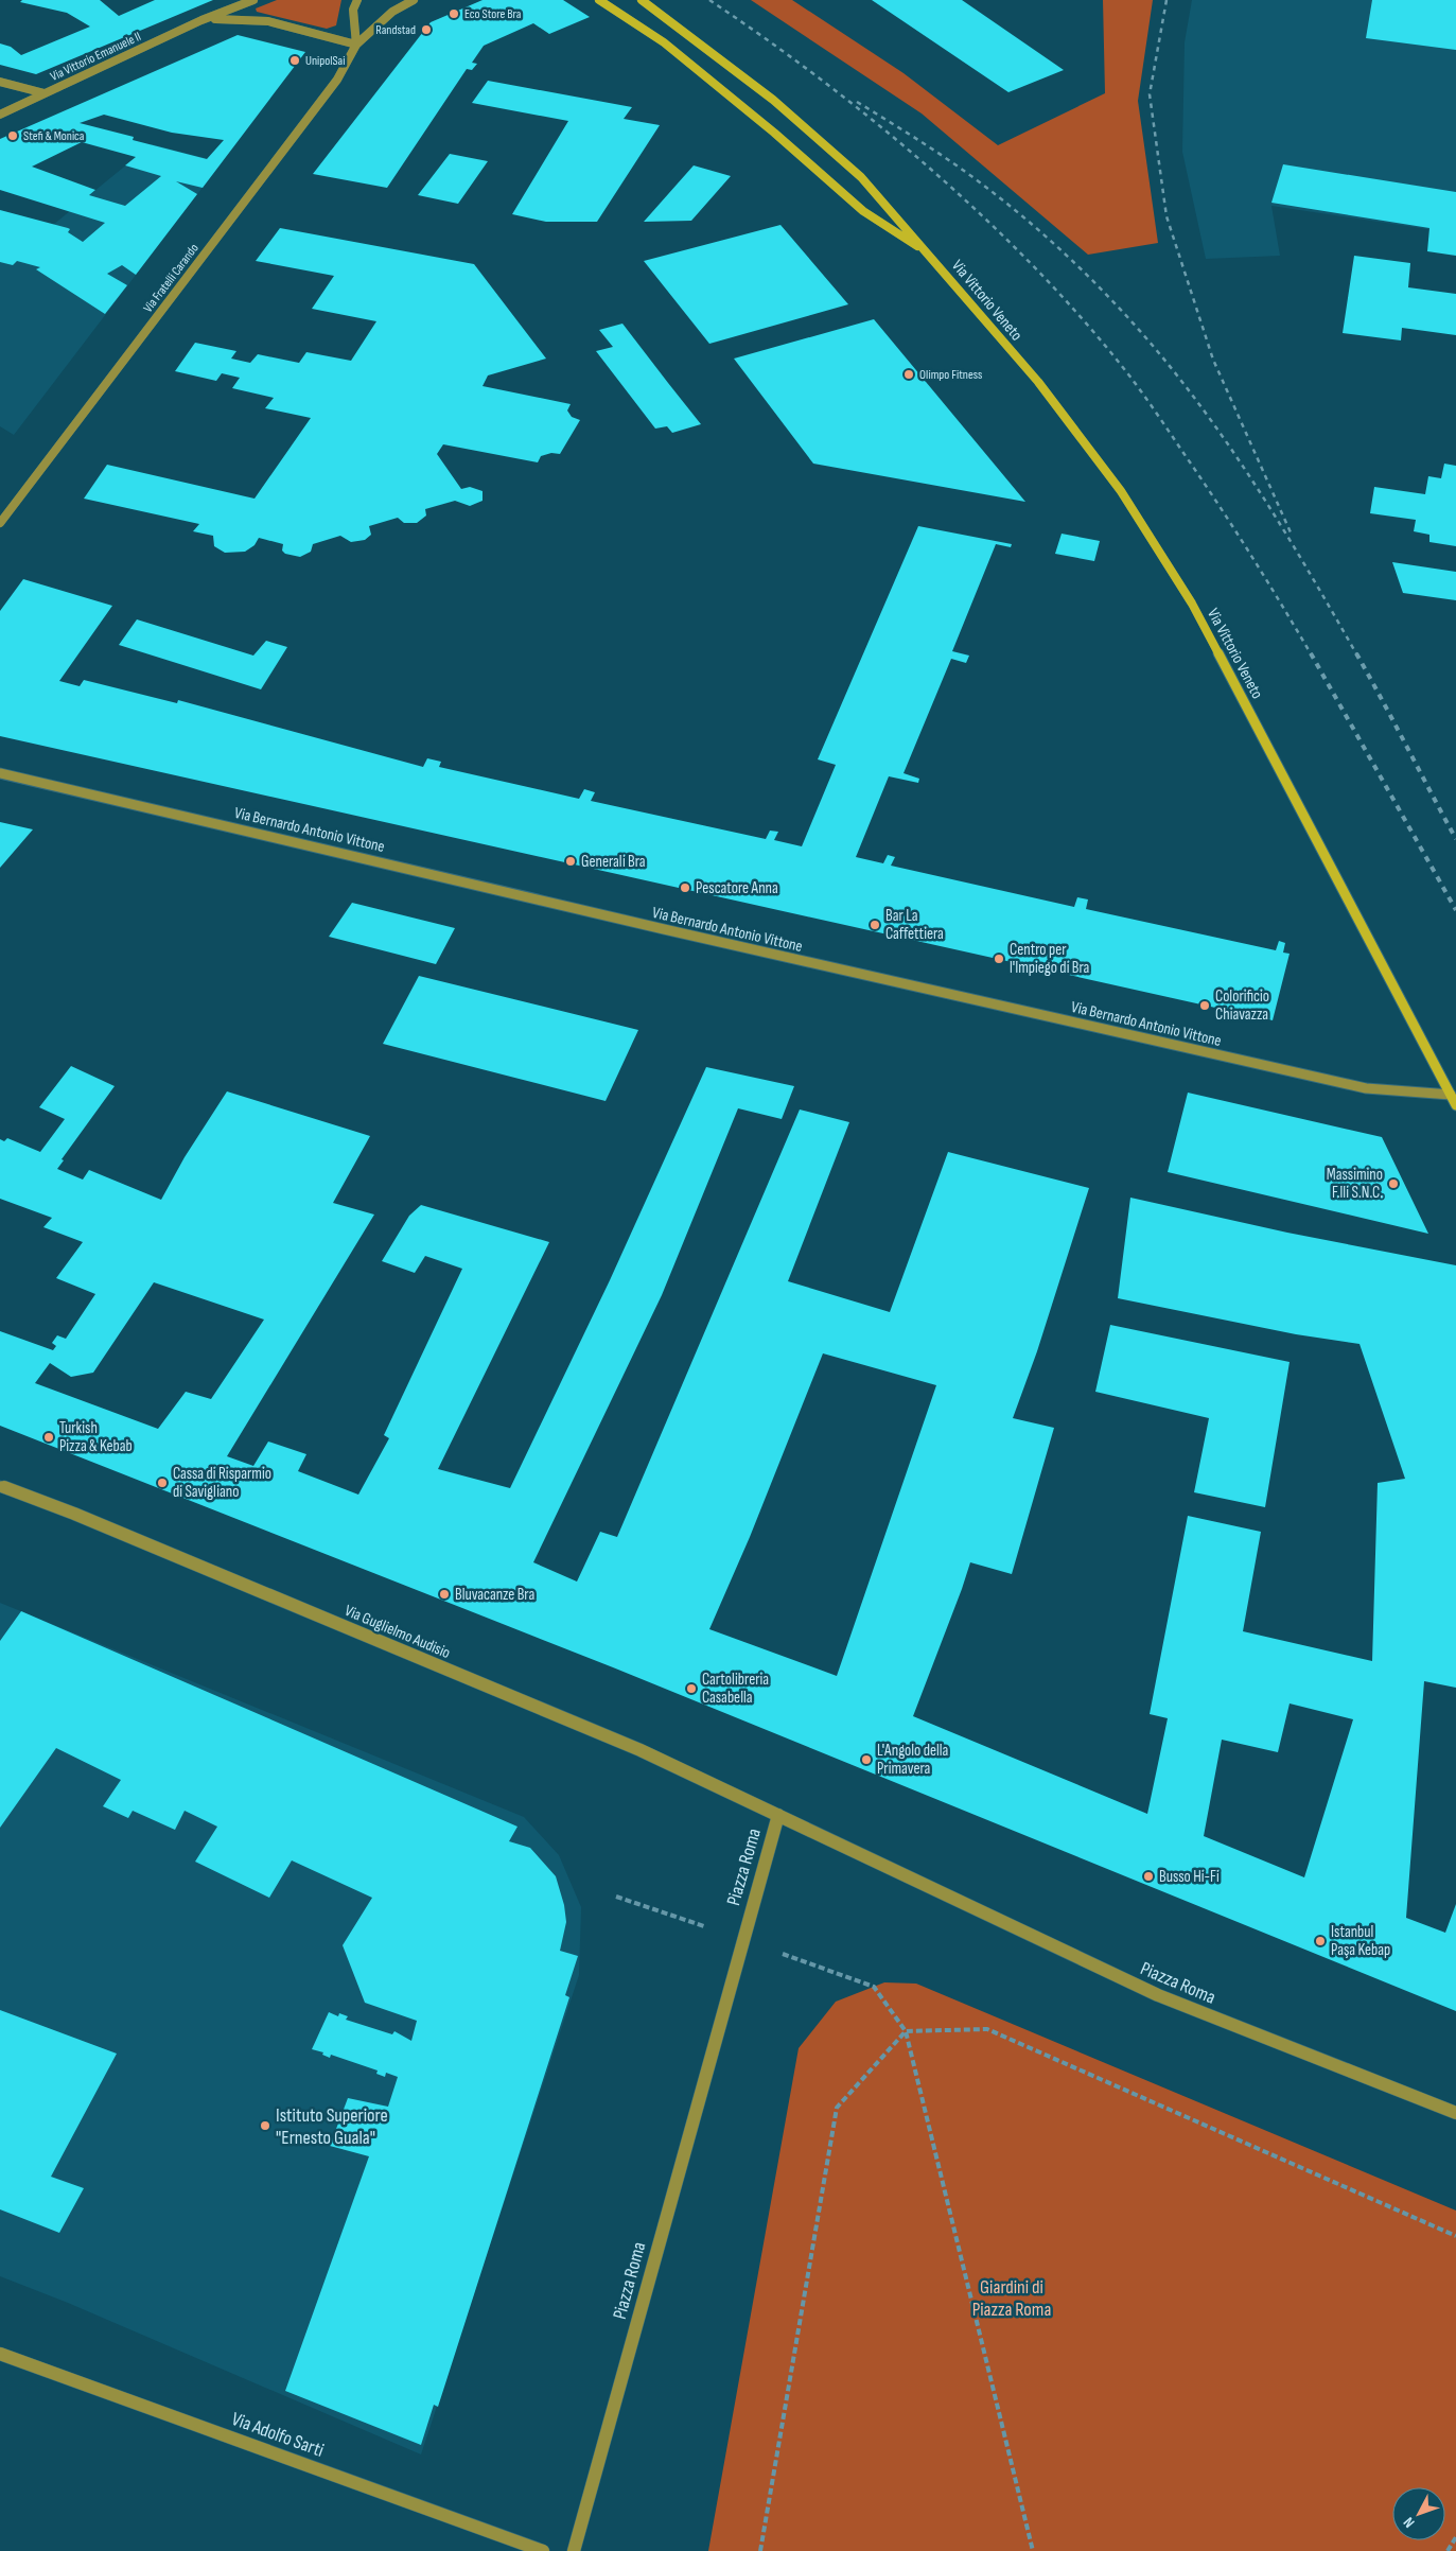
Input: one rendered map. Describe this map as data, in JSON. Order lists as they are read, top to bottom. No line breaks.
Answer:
{"streets":{"main road":["Via Vittorio Veneto"],"street":["Via Vittorio Emanuele II","Via Fratelli Carando","Via Bernardo Antonio Vittone","Via Guglielmo Audisio","Piazza Roma","Via Adolfo Sarti"]},"crossings":[["Via Vittorio Emanuele II","Via Fratelli Carando"],["Via Vittorio Veneto","Via Bernardo Antonio Vittone"],["Via Guglielmo Audisio","Piazza Roma"]],"parks":["Giardini di Piazza Roma"],"places":["Eco Store Bra","Randstad","UnipolSai","Stefi & Monica","Olimpo Fitness","Generali Bra","Pescatore Anna","Bar La Caffettiera","Centro per l'Impiego di Bra","Colorificio Chiavazza","Massimino F.lli S.N.C.","Turkish Pizza & Kebab","Cassa di Risparmio di Savigliano","Bluvacanze Bra","Cartolibreria Casabella","L'Angolo della Primavera","Busso Hi-Fi","Istanbul Paşa Kebap","Istituto Superiore \"Ernesto Guala\""],"north":"bottom left"}
